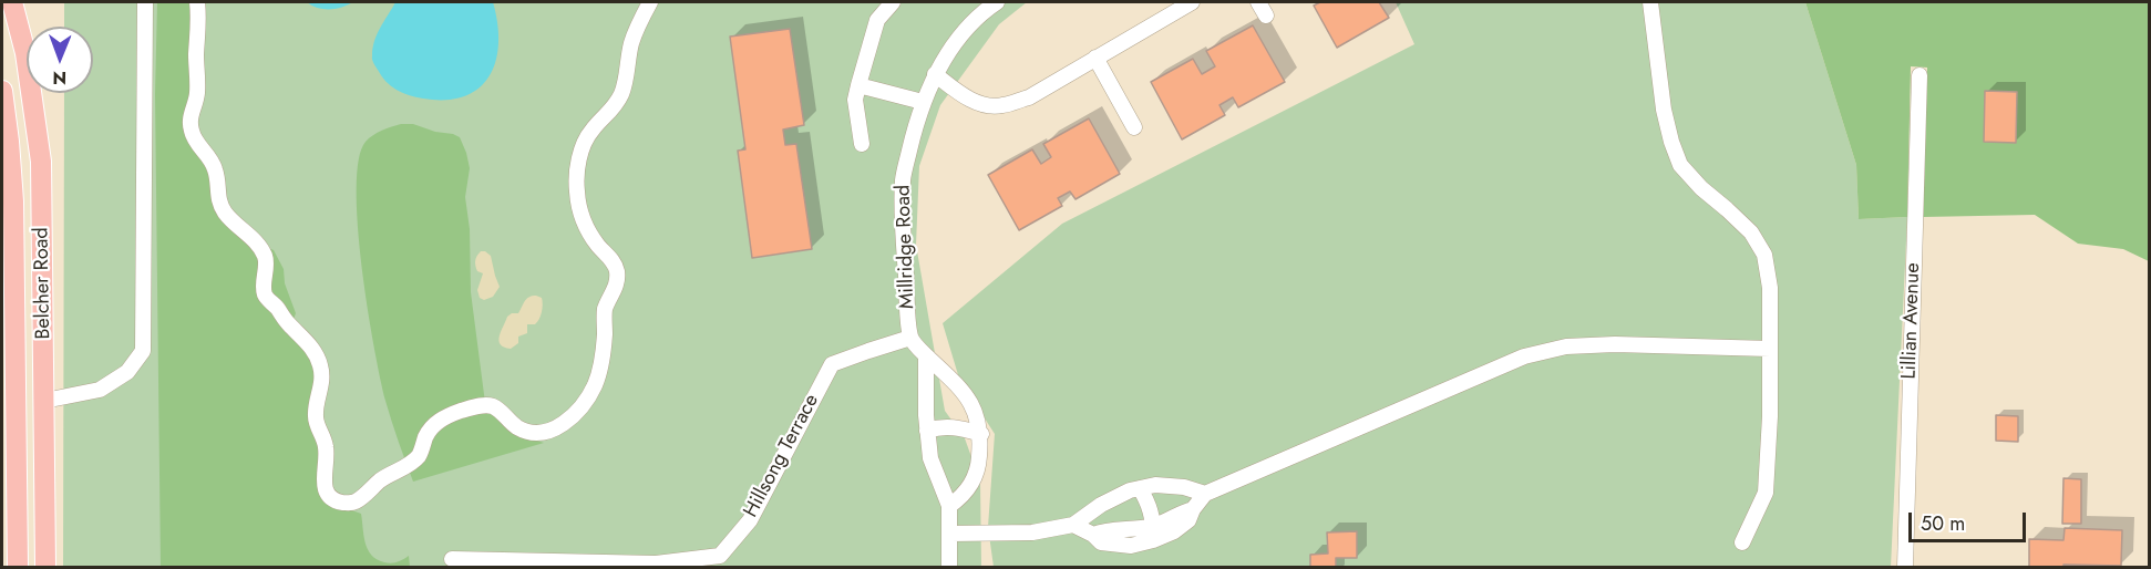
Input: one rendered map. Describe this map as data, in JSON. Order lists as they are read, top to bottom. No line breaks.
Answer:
{"streets":{"main road":["Belcher Road"],"street":["Millridge Road","Lillian Avenue","Hillsong Terrace"]},"crossings":[["Millridge Road","Hillsong Terrace"]],"scale_bar":"50 m","north":"bottom"}
